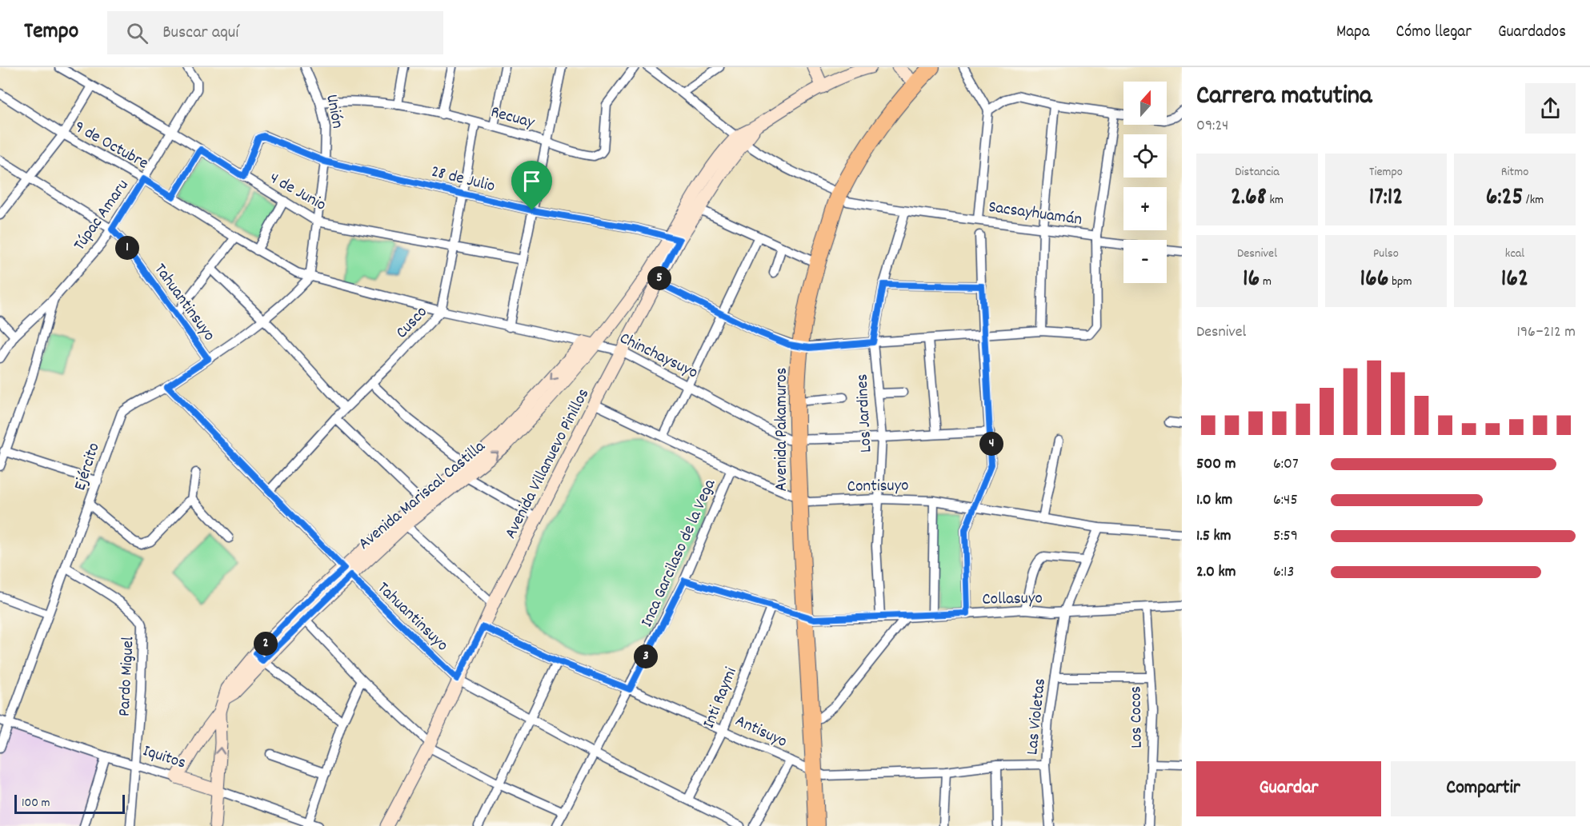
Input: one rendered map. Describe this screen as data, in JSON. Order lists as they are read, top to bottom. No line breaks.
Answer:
{"streets":{"highway":["Avenida Pakamuros"],"street":["Unión","Recuay","9 de Octubre","28 de Julio","4 de Junio","Sacsayhuamán","Túpac Amaru","Tahuantinsuyo","Cusco","Chinchaysuyo","Los Jardines","Avenida Villanuevo Pinillos","Ejército","Contisuyo","Avenida Mariscal Castilla","Inca Garcilaso de la Vega","Collasuyo","Pardo Miguel","Inti Raymi","Las Violetas","Los Cocos","Antisuyo","Iquitos"]},"crossings":[["Unión","Recuay"],["Unión","9 de Octubre"],["Unión","28 de Julio"],["Unión","4 de Junio"],["Unión","Chinchaysuyo"],["Unión","Ejército"],["Recuay","Cusco"],["9 de Octubre","Túpac Amaru"],["9 de Octubre","Chinchaysuyo"],["9 de Octubre","Ejército"],["28 de Julio","4 de Junio"],["28 de Julio","Cusco"],["28 de Julio","Avenida Villanuevo Pinillos"],["28 de Julio","Avenida Mariscal Castilla"],["4 de Junio","Túpac Amaru"],["4 de Junio","Cusco"],["Sacsayhuamán","Los Jardines"],["Sacsayhuamán","Avenida Pakamuros"],["Sacsayhuamán","Avenida Mariscal Castilla"],["Túpac Amaru","Tahuantinsuyo"],["Tahuantinsuyo","Cusco"],["Tahuantinsuyo","Avenida Villanuevo Pinillos"],["Tahuantinsuyo","Ejército"],["Tahuantinsuyo","Avenida Mariscal Castilla"],["Tahuantinsuyo","Inca Garcilaso de la Vega"],["Tahuantinsuyo","Inti Raymi"],["Cusco","Chinchaysuyo"],["Chinchaysuyo","Los Jardines"],["Chinchaysuyo","Avenida Pakamuros"],["Chinchaysuyo","Avenida Villanuevo Pinillos"],["Chinchaysuyo","Ejército"],["Chinchaysuyo","Avenida Mariscal Castilla"],["Los Jardines","Contisuyo"],["Los Jardines","Collasuyo"],["Avenida Pakamuros","Contisuyo"],["Avenida Pakamuros","Collasuyo"],["Avenida Pakamuros","Antisuyo"],["Avenida Villanuevo Pinillos","Contisuyo"],["Avenida Villanuevo Pinillos","Avenida Mariscal Castilla"],["Avenida Villanuevo Pinillos","Antisuyo"],["Ejército","Pardo Miguel"],["Ejército","Iquitos"],["Contisuyo","Inca Garcilaso de la Vega"],["Contisuyo","Las Violetas"],["Inca Garcilaso de la Vega","Antisuyo"],["Collasuyo","Las Violetas"],["Collasuyo","Los Cocos"],["Pardo Miguel","Iquitos"],["Inti Raymi","Antisuyo"],["Las Violetas","Antisuyo"]],"scale_bar":"100 m","north":"top","page":{"header":"Tempo","search":"Buscar aquí","nav":["Mapa","Cómo llegar","Guardados"],"heading":["Carrera matutina","09:24"],"map_buttons":["+","−"],"stats":[["Distancia","2.68 km"],["Tiempo","17:12"],["Ritmo","6:25 /km"],["Desnivel","16 m"],["Pulso","166 bpm"],["kcal","162"]],"pins":["1","5","4","2","3"],"chart":["Desnivel","196–212 m"],"list":[{"name":"500 m","note":"6:07"},{"name":"1.0 km","note":"6:45"},{"name":"1.5 km","note":"5:59"},{"name":"2.0 km","note":"6:13"}],"buttons":["Guardar","Compartir"],"scale":"100 m"}}
